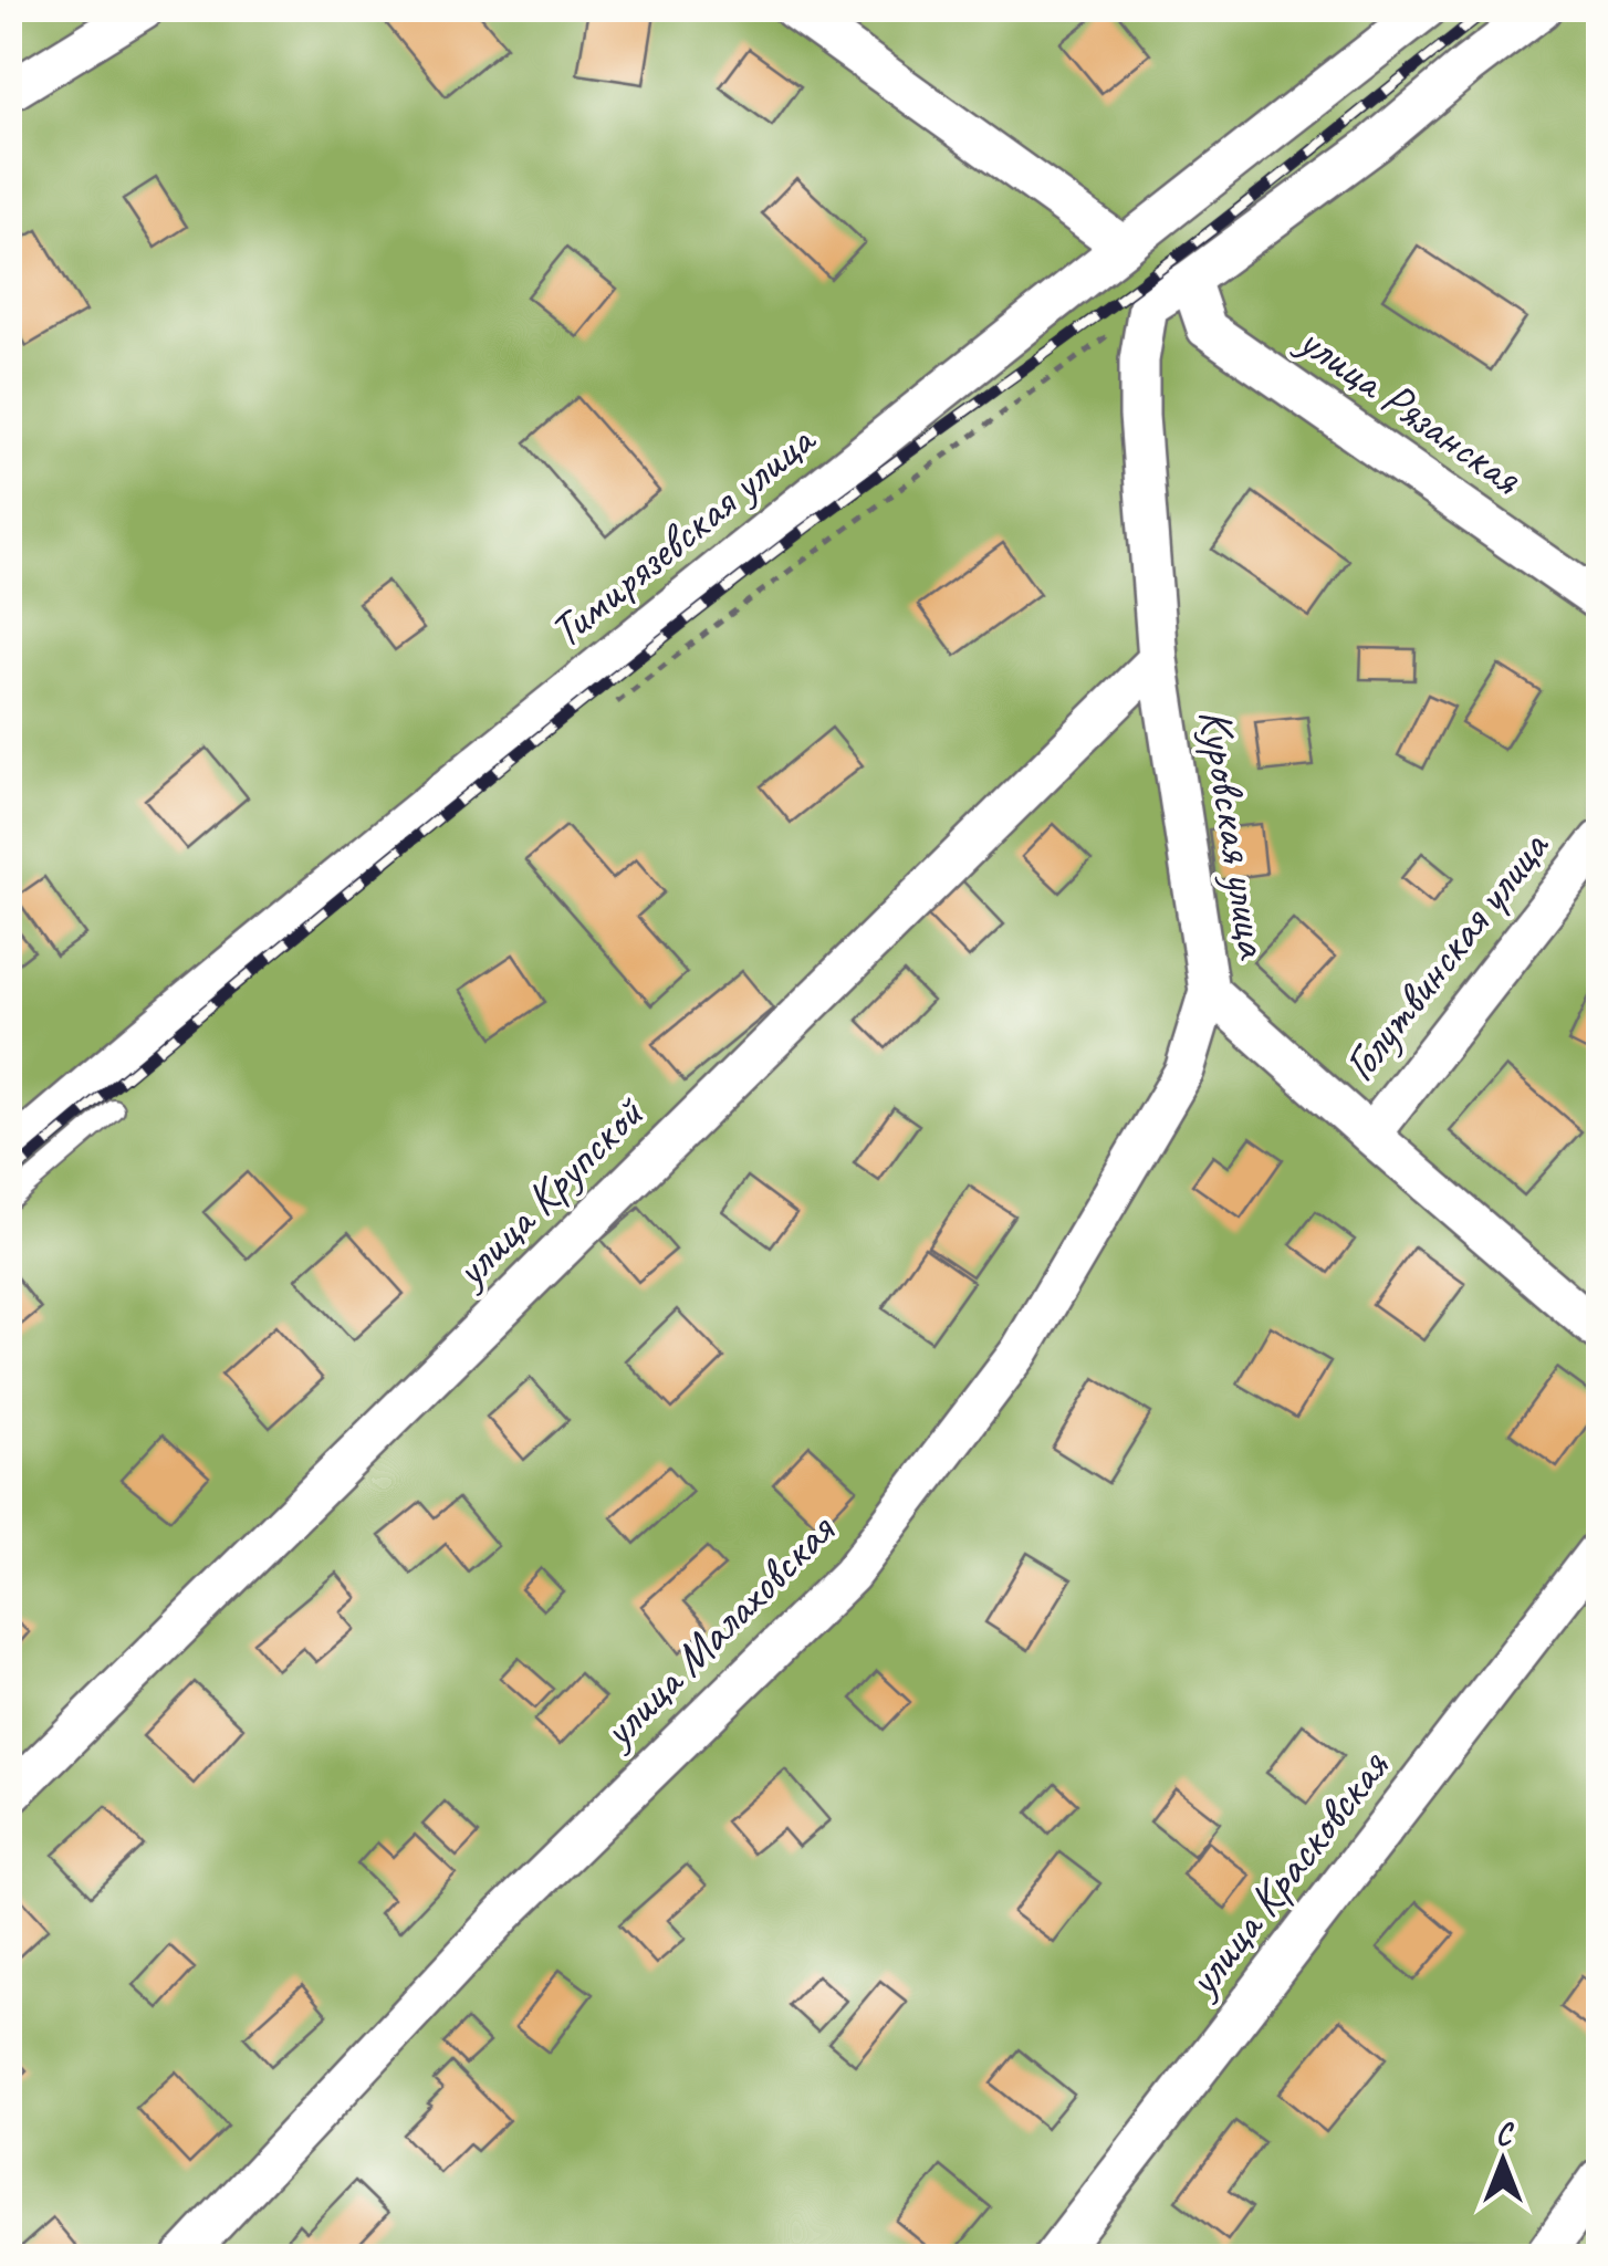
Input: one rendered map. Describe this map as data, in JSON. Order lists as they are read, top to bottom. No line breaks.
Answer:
{"streets":{"street":["улица Рязанская","Тимирязевская улица","Куровская улица","Голутвинская улица","улица Крупской","улица Малаховская","улица Красковская"]},"crossings":[["Тимирязевская улица","Куровская улица"],["Куровская улица","Голутвинская улица"],["Куровская улица","улица Крупской"],["Куровская улица","улица Малаховская"]],"north":"top"}
